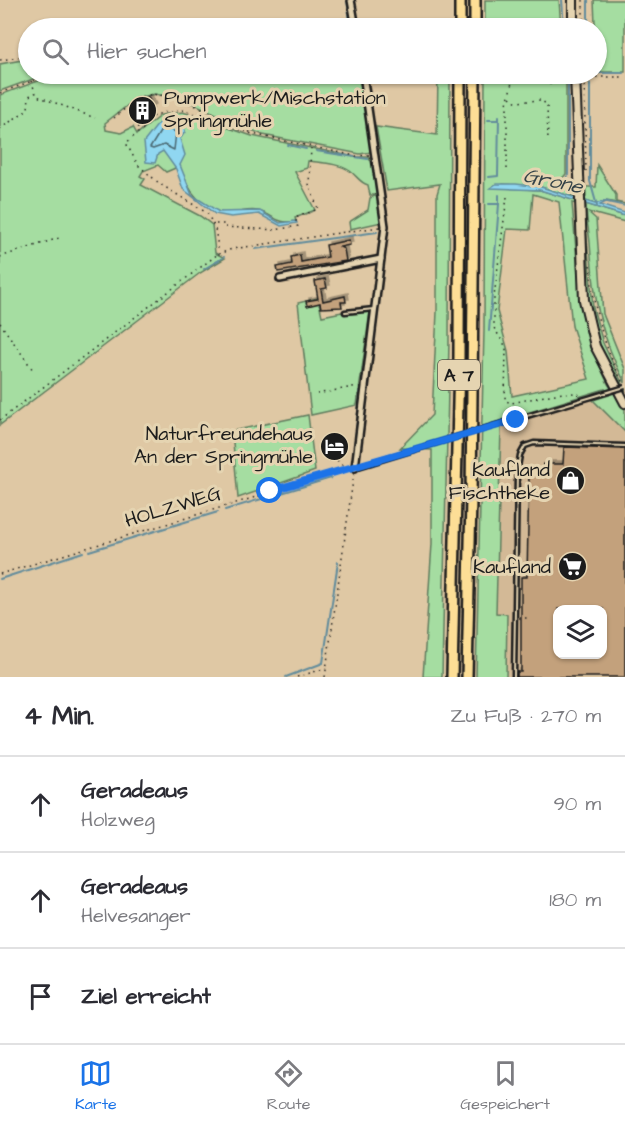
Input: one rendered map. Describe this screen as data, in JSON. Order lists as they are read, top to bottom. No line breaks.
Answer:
{"streets":{"highway":["A 7"],"path":["HOLZWEG"]},"water":["Grone"],"places":{"building":["Pumpwerk/Mischstation Springmühle"],"hotel":["Naturfreundehaus An der Springmühle"],"shop":["Kaufland Fischtheke"],"supermarket":["Kaufland"]},"page":{"search":"Hier suchen","heading":["4 Min.","Zu Fuß · 270 m"],"list":[["Geradeaus","Holzweg","90 m"],["Geradeaus","Helvesanger","180 m"],"Ziel erreicht"],"nav":["Karte","Route","Gespeichert"]}}
